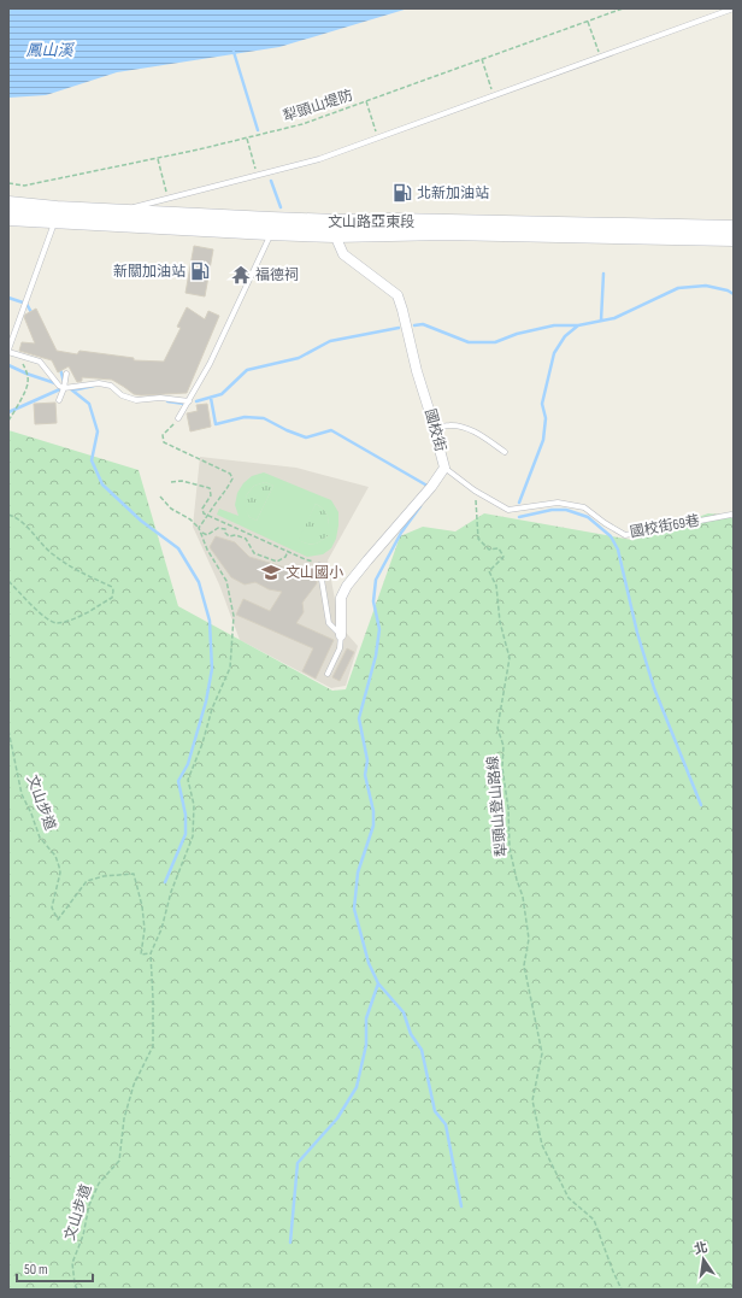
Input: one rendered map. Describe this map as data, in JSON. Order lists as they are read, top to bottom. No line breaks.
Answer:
{"streets":{"main road":["文山路亞東段"],"street":["國校街"],"lane":["國校街69巷"],"path":["犁頭山堤防","文山步道","犁頭山登山路線"]},"crossings":[["文山路亞東段","國校街"],["國校街","國校街69巷"],["國校街69巷","犁頭山登山路線"]],"water":["鳳山溪"],"places":{"fuel station":["北新加油站","新關加油站"],"temple":["福德祠"],"school or university":["文山國小"]},"scale_bar":"50 m","north":"top"}
